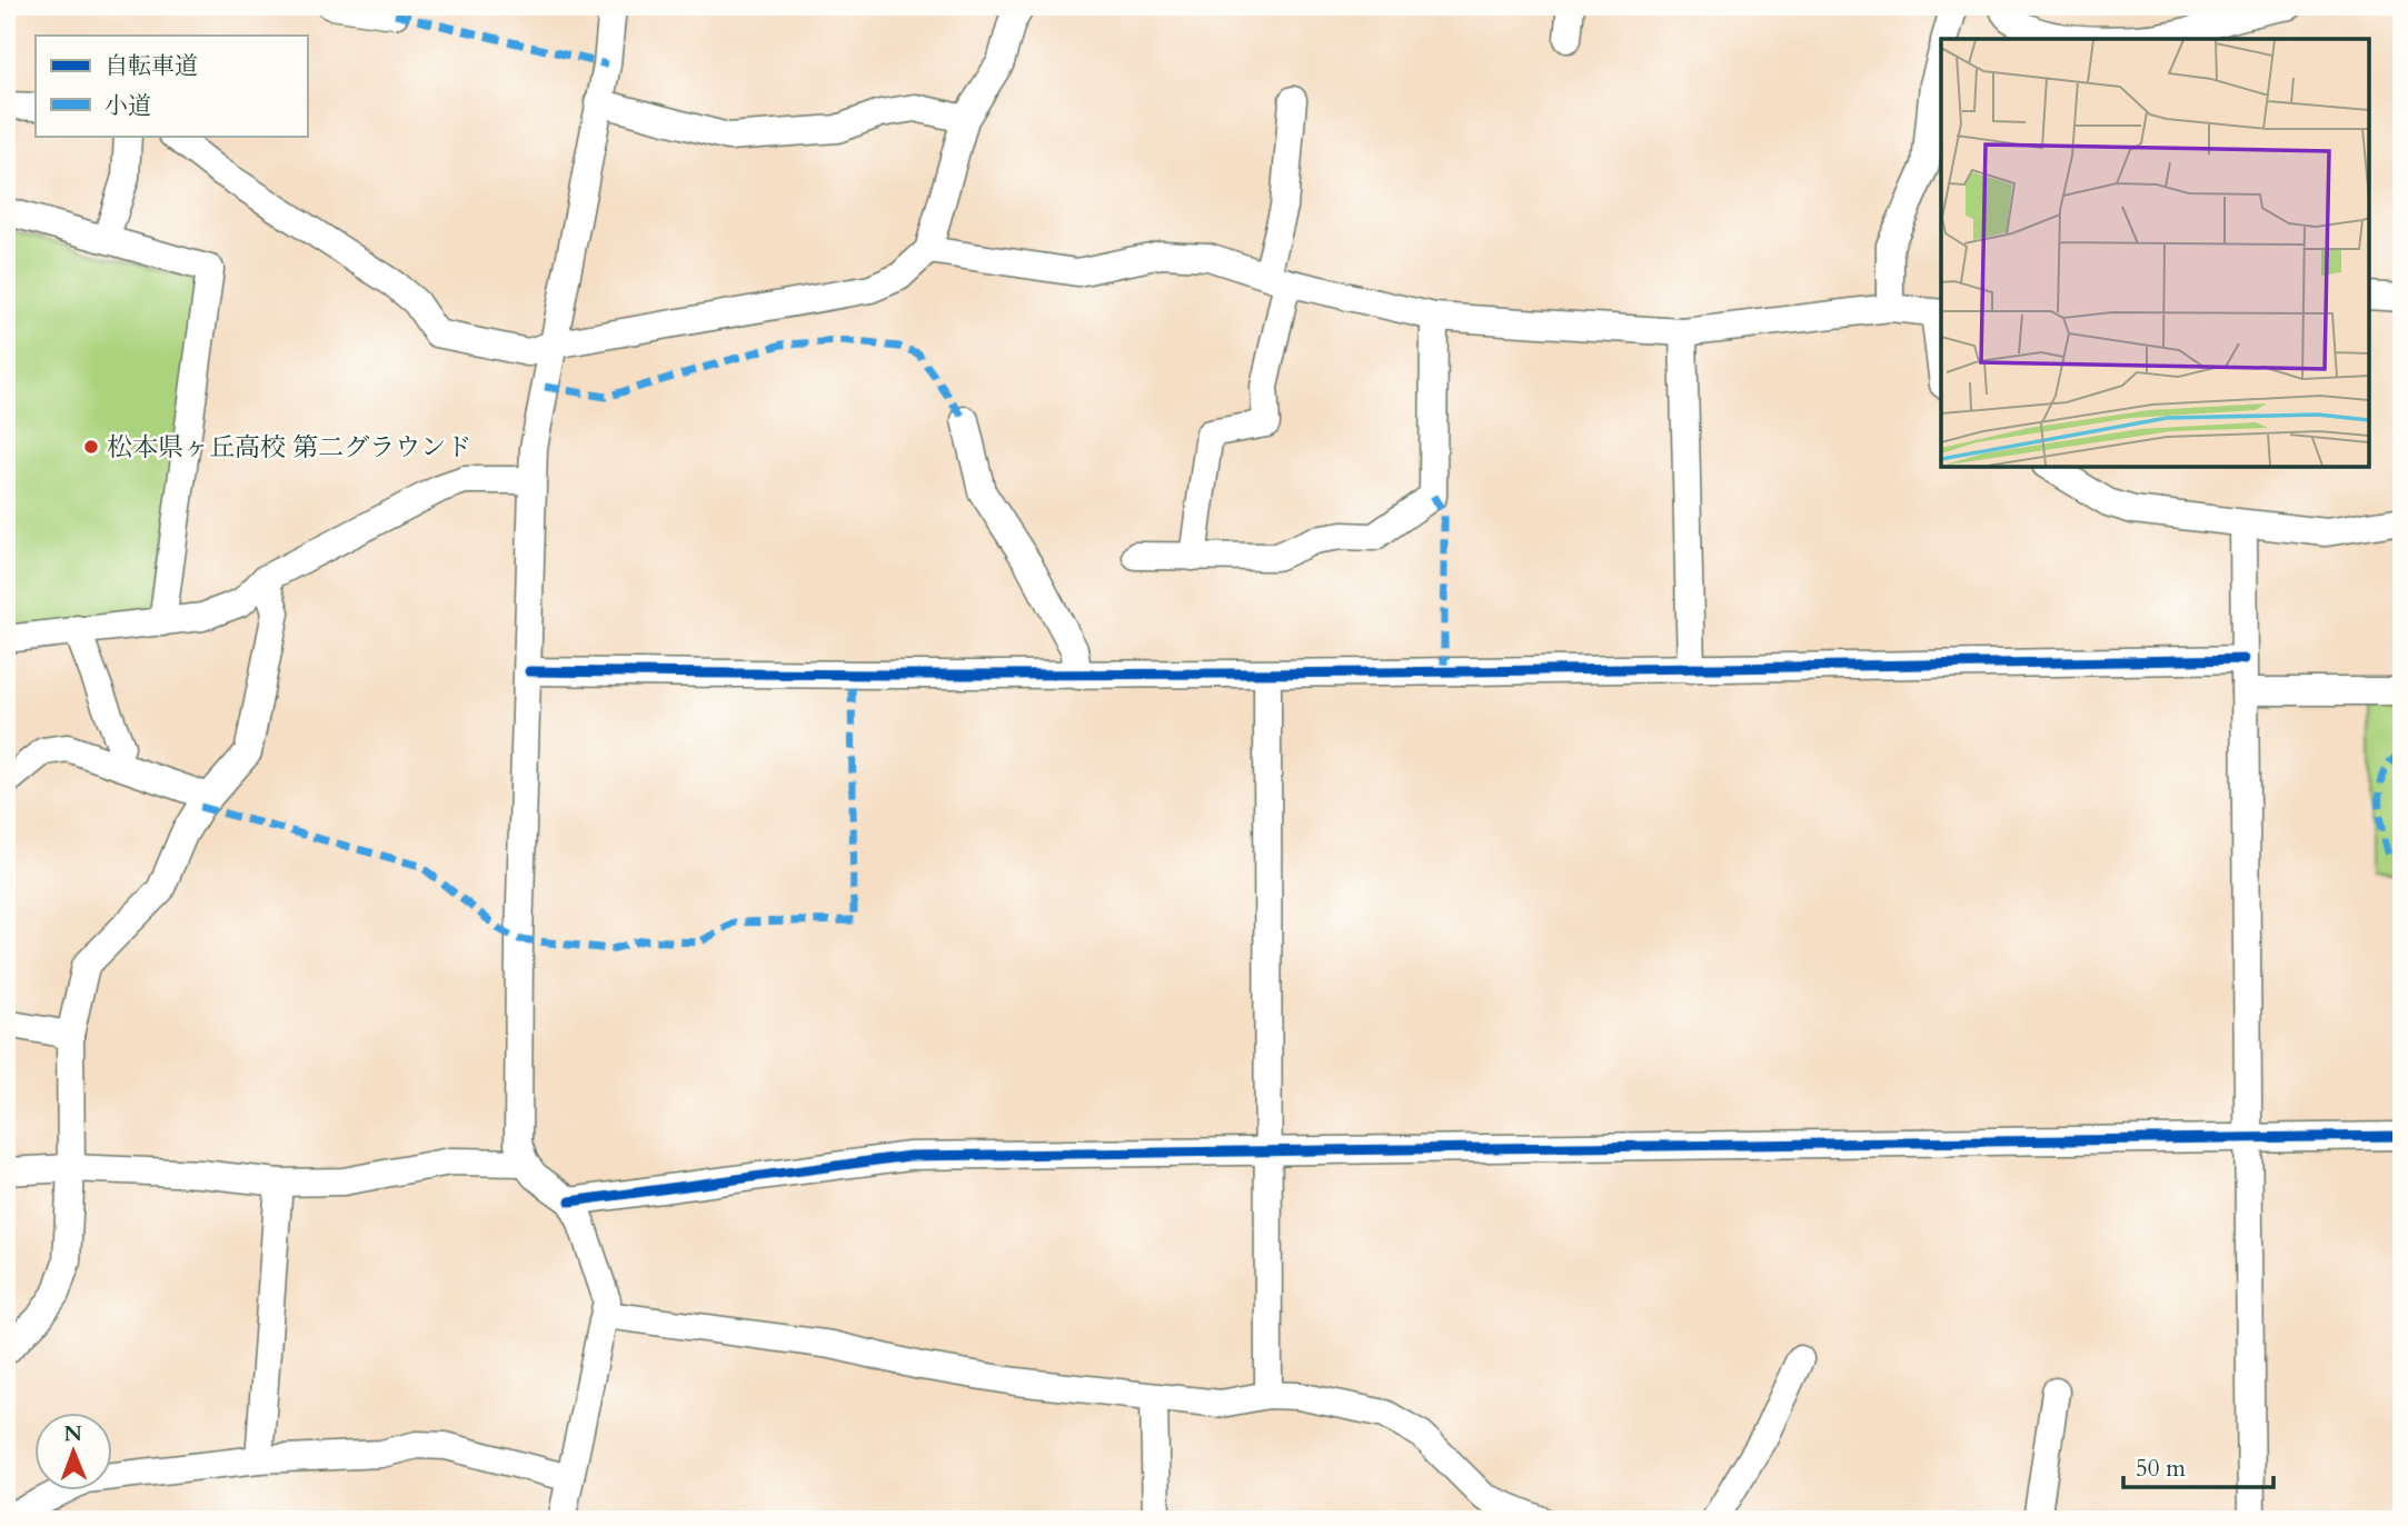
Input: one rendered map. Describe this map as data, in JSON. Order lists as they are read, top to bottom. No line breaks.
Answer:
{"places":["松本県ヶ丘高校 第二グラウンド"],"legend":["自転車道","小道"],"scale_bar":"50 m","north":"top"}
